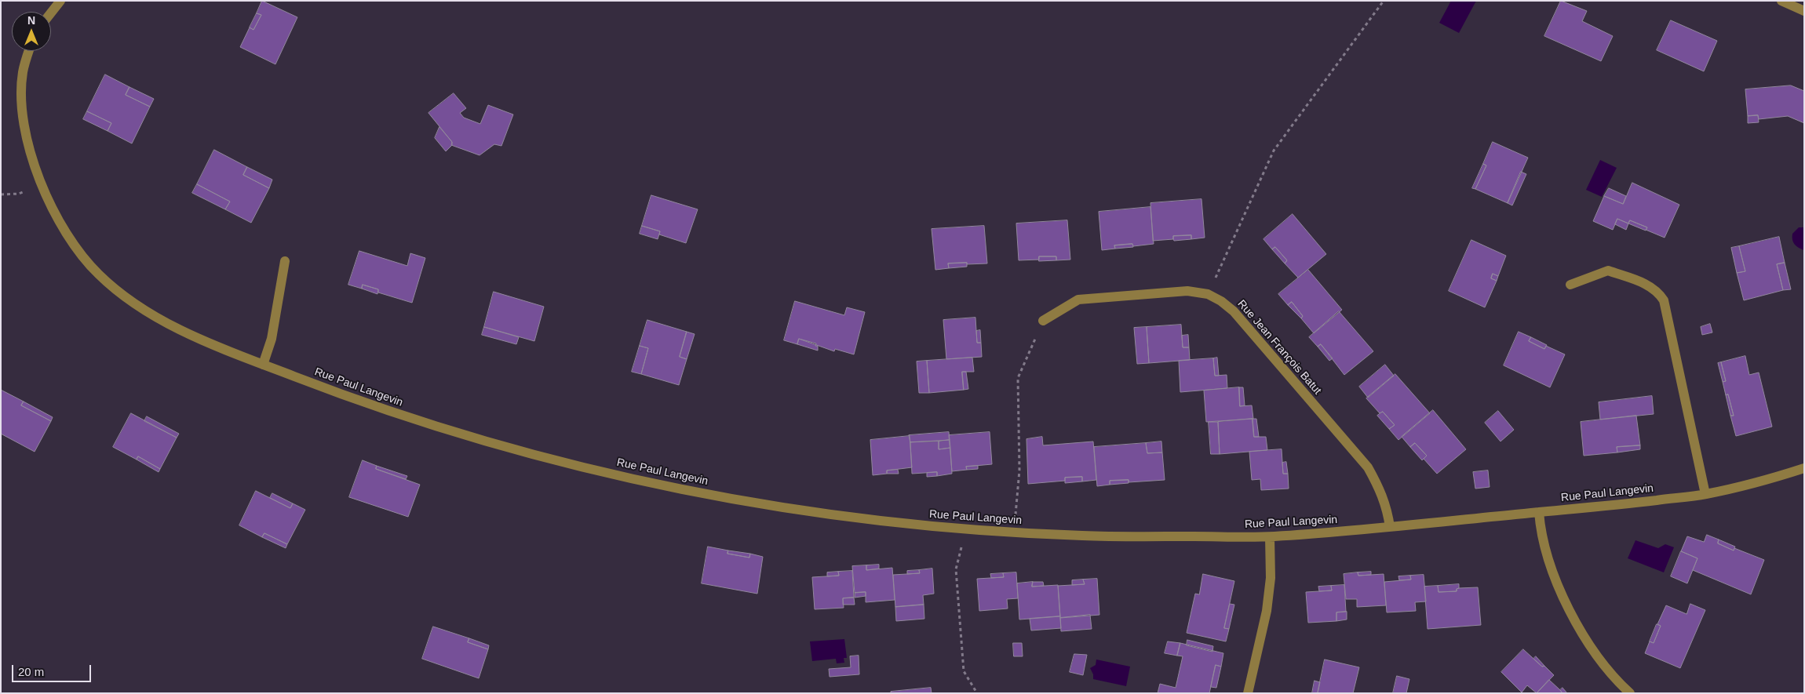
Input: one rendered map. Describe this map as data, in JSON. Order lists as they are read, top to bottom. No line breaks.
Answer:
{"streets":{"street":["Rue Jean François Batut","Rue Paul Langevin"]},"crossings":[["Rue Jean François Batut","Rue Paul Langevin"]],"scale_bar":"20 m","north":"top"}
